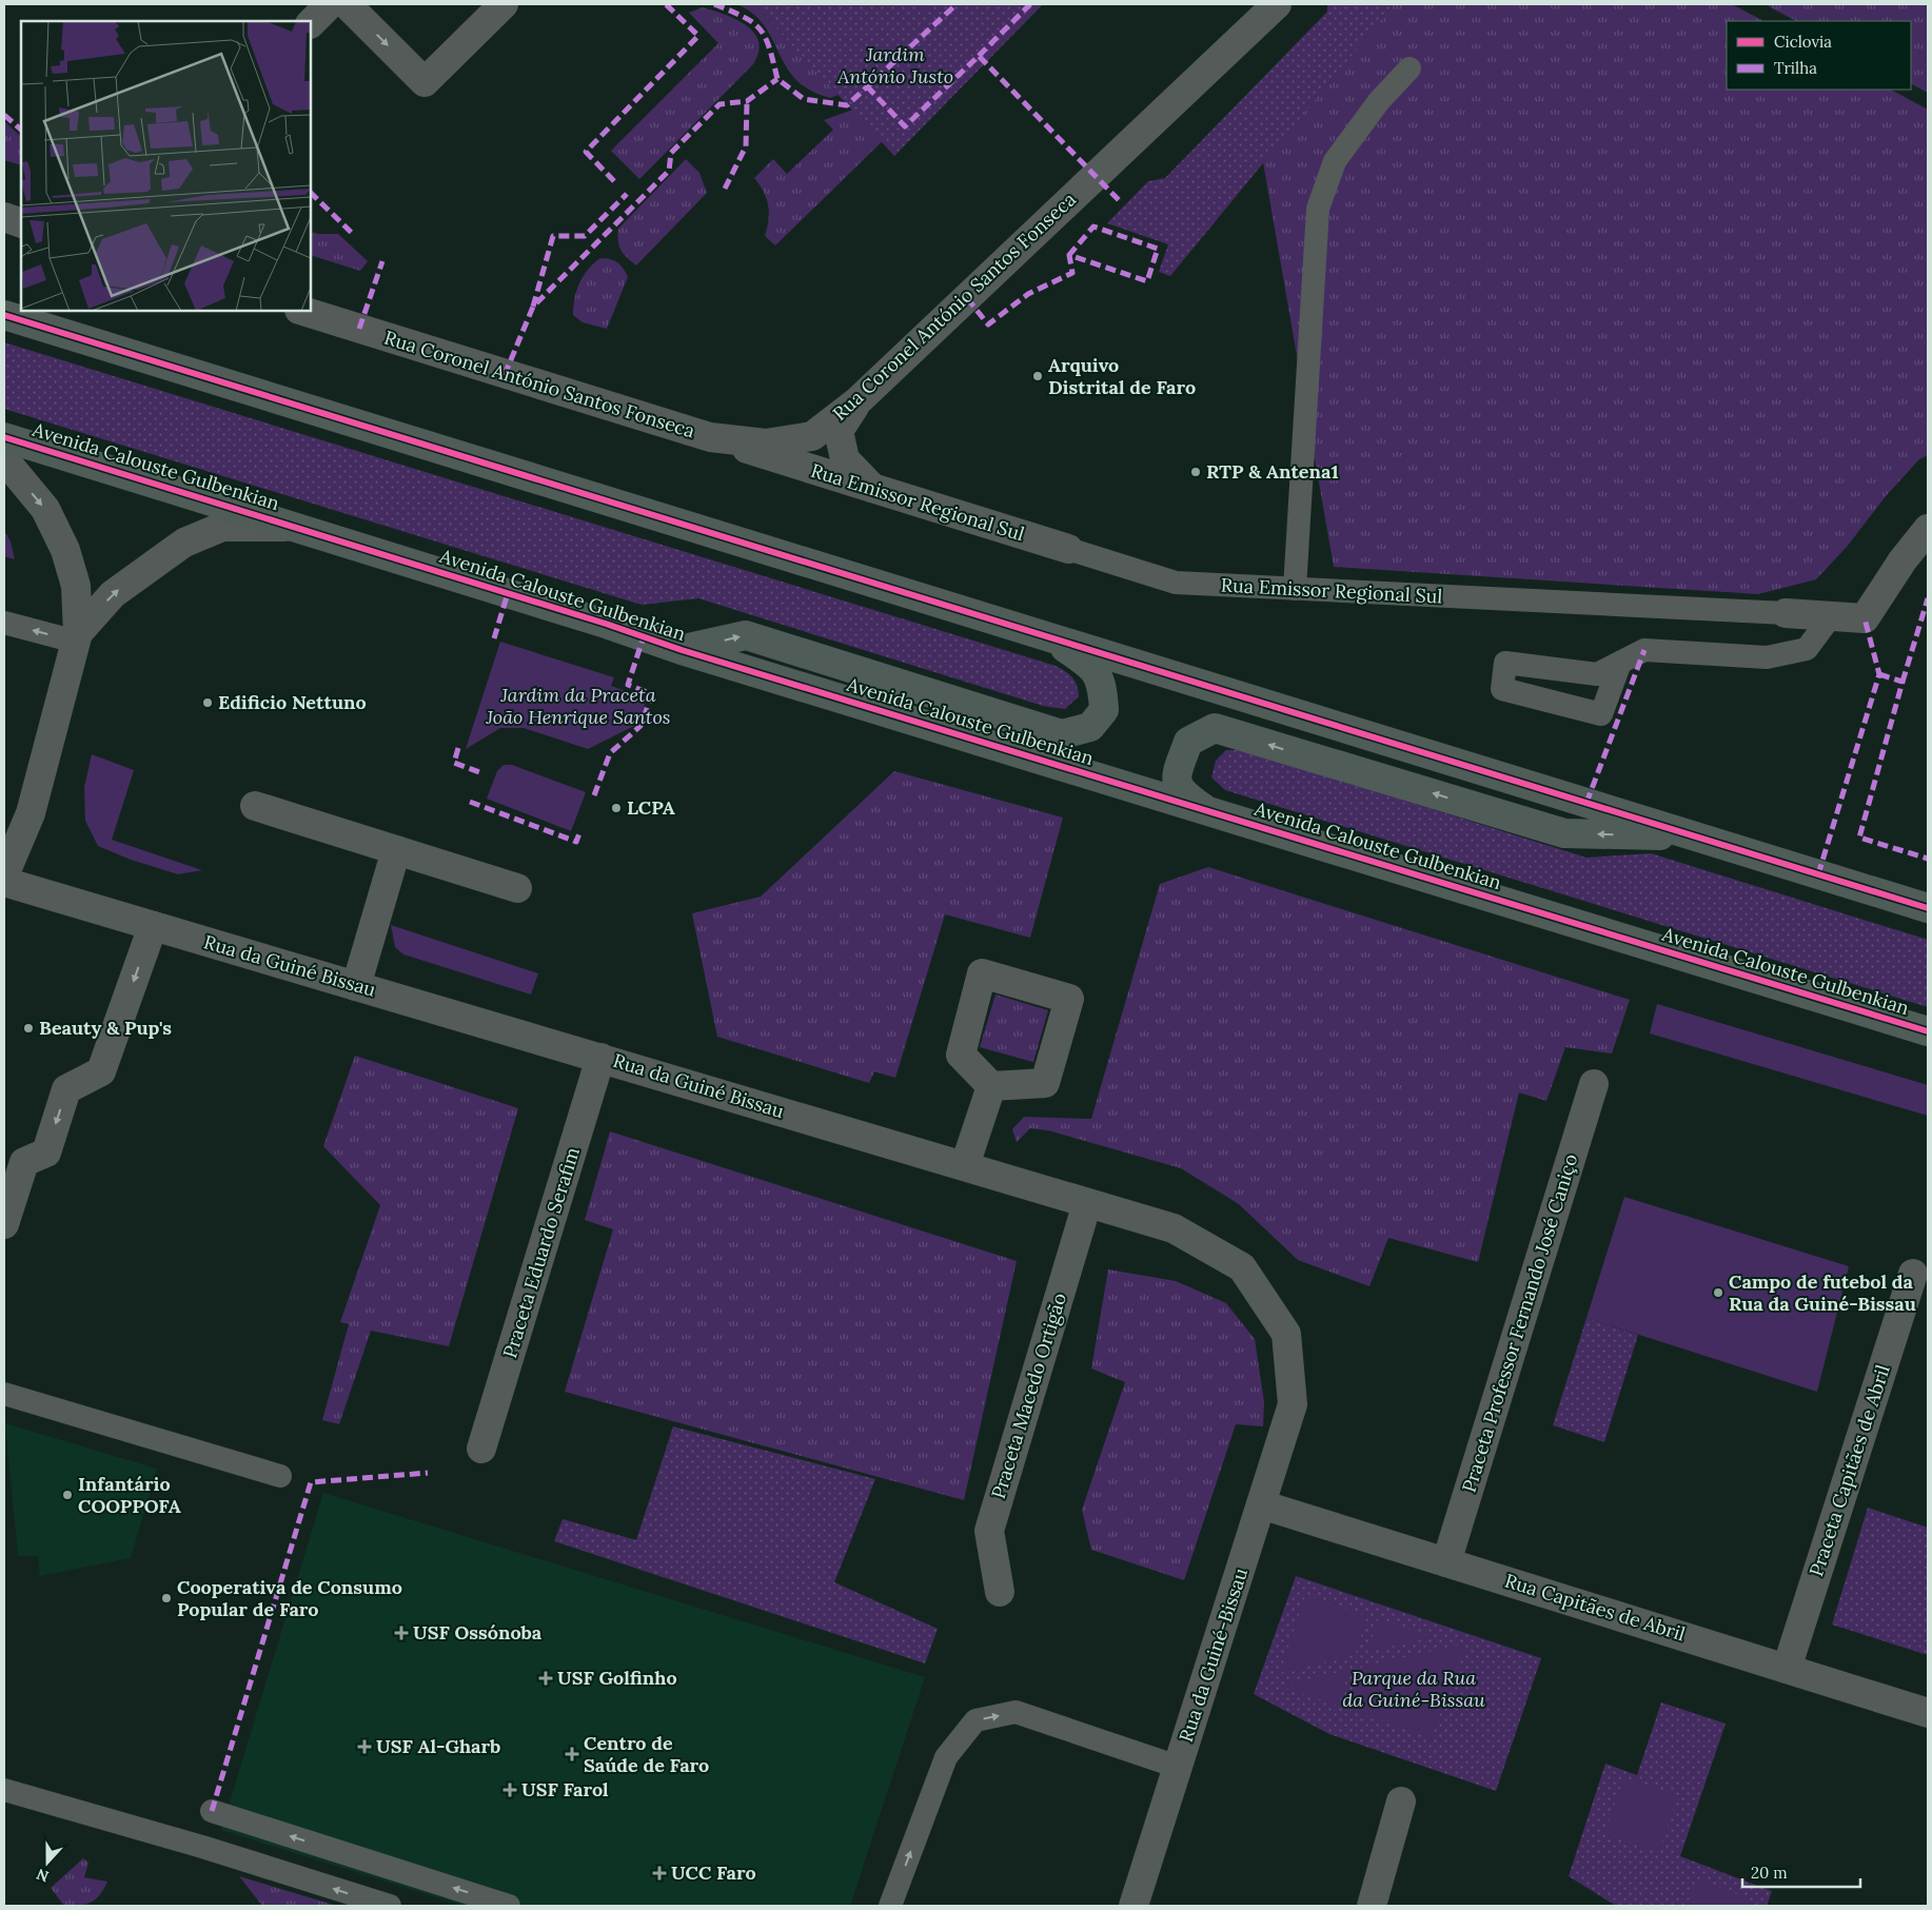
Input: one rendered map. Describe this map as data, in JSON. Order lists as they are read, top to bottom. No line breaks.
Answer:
{"streets":{"main road":["Avenida Calouste Gulbenkian"],"street":["Rua Coronel António Santos Fonseca","Rua Emissor Regional Sul","Rua da Guiné Bissau","Praceta Eduardo Serafim","Praceta Professor Fernando José Caniço","Praceta Macedo Ortigão","Praceta Capitães de Abril","Rua Capitães de Abril","Rua da Guiné-Bissau"]},"crossings":[["Rua Coronel António Santos Fonseca","Rua Emissor Regional Sul"],["Rua da Guiné Bissau","Praceta Eduardo Serafim"],["Rua da Guiné Bissau","Praceta Macedo Ortigão"],["Rua da Guiné Bissau","Rua da Guiné-Bissau"],["Praceta Professor Fernando José Caniço","Rua Capitães de Abril"],["Praceta Capitães de Abril","Rua Capitães de Abril"],["Rua Capitães de Abril","Rua da Guiné-Bissau"]],"parks":["Jardim António Justo","Jardim da Praceta João Henrique Santos","Parque da Rua da Guiné-Bissau"],"places":{"other":["Arquivo Distrital de Faro","RTP & Antena1","Edificio Nettuno","LCPA","Beauty & Pup's","Campo de futebol da Rua da Guiné-Bissau","Infantário COOPPOFA","Cooperativa de Consumo Popular de Faro"],"health":["USF Ossónoba","USF Golfinho","USF Al-Gharb","Centro de Saúde de Faro","USF Farol","UCC Faro"]},"legend":["Ciclovia","Trilha"],"scale_bar":"20 m","north":"bottom"}
